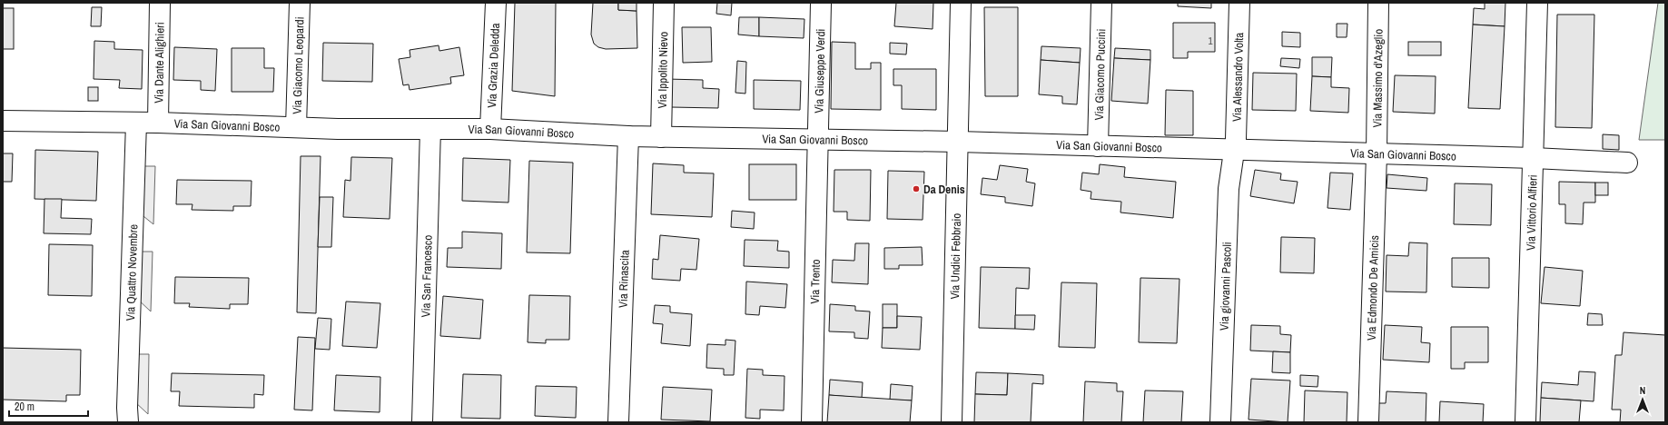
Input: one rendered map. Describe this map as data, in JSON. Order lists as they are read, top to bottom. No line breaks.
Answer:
{"streets":{"street":["Via Dante Alighieri","Via Giacomo Leopardi","Via Grazia Deledda","Via Ippolito Nievo","Via Giuseppe Verdi","Via Giacomo Puccini","Via Alessandro Volta","Via Massimo d'Azeglio","Via San Giovanni Bosco","Via Vittorio Alfieri","Via Undici Febbraio","Via Quattro Novembre","Via San Francesco","Via Rinascita","Via Trento","Via giovanni Pascoli","Via Edmondo De Amicis"]},"crossings":[["Via Dante Alighieri","Via San Giovanni Bosco"],["Via Giacomo Leopardi","Via San Giovanni Bosco"],["Via Grazia Deledda","Via San Giovanni Bosco"],["Via Ippolito Nievo","Via San Giovanni Bosco"],["Via Giuseppe Verdi","Via San Giovanni Bosco"],["Via Giuseppe Verdi","Via Trento"],["Via Giacomo Puccini","Via San Giovanni Bosco"],["Via Alessandro Volta","Via San Giovanni Bosco"],["Via Alessandro Volta","Via giovanni Pascoli"],["Via Massimo d'Azeglio","Via San Giovanni Bosco"],["Via Massimo d'Azeglio","Via Edmondo De Amicis"],["Via San Giovanni Bosco","Via Vittorio Alfieri"],["Via San Giovanni Bosco","Via Undici Febbraio"],["Via San Giovanni Bosco","Via Quattro Novembre"],["Via San Giovanni Bosco","Via San Francesco"],["Via San Giovanni Bosco","Via Rinascita"],["Via San Giovanni Bosco","Via Trento"],["Via San Giovanni Bosco","Via giovanni Pascoli"],["Via San Giovanni Bosco","Via Edmondo De Amicis"]],"places":["Da Denis"],"house_numbers":["1"],"scale_bar":"20 m","north":"top"}
